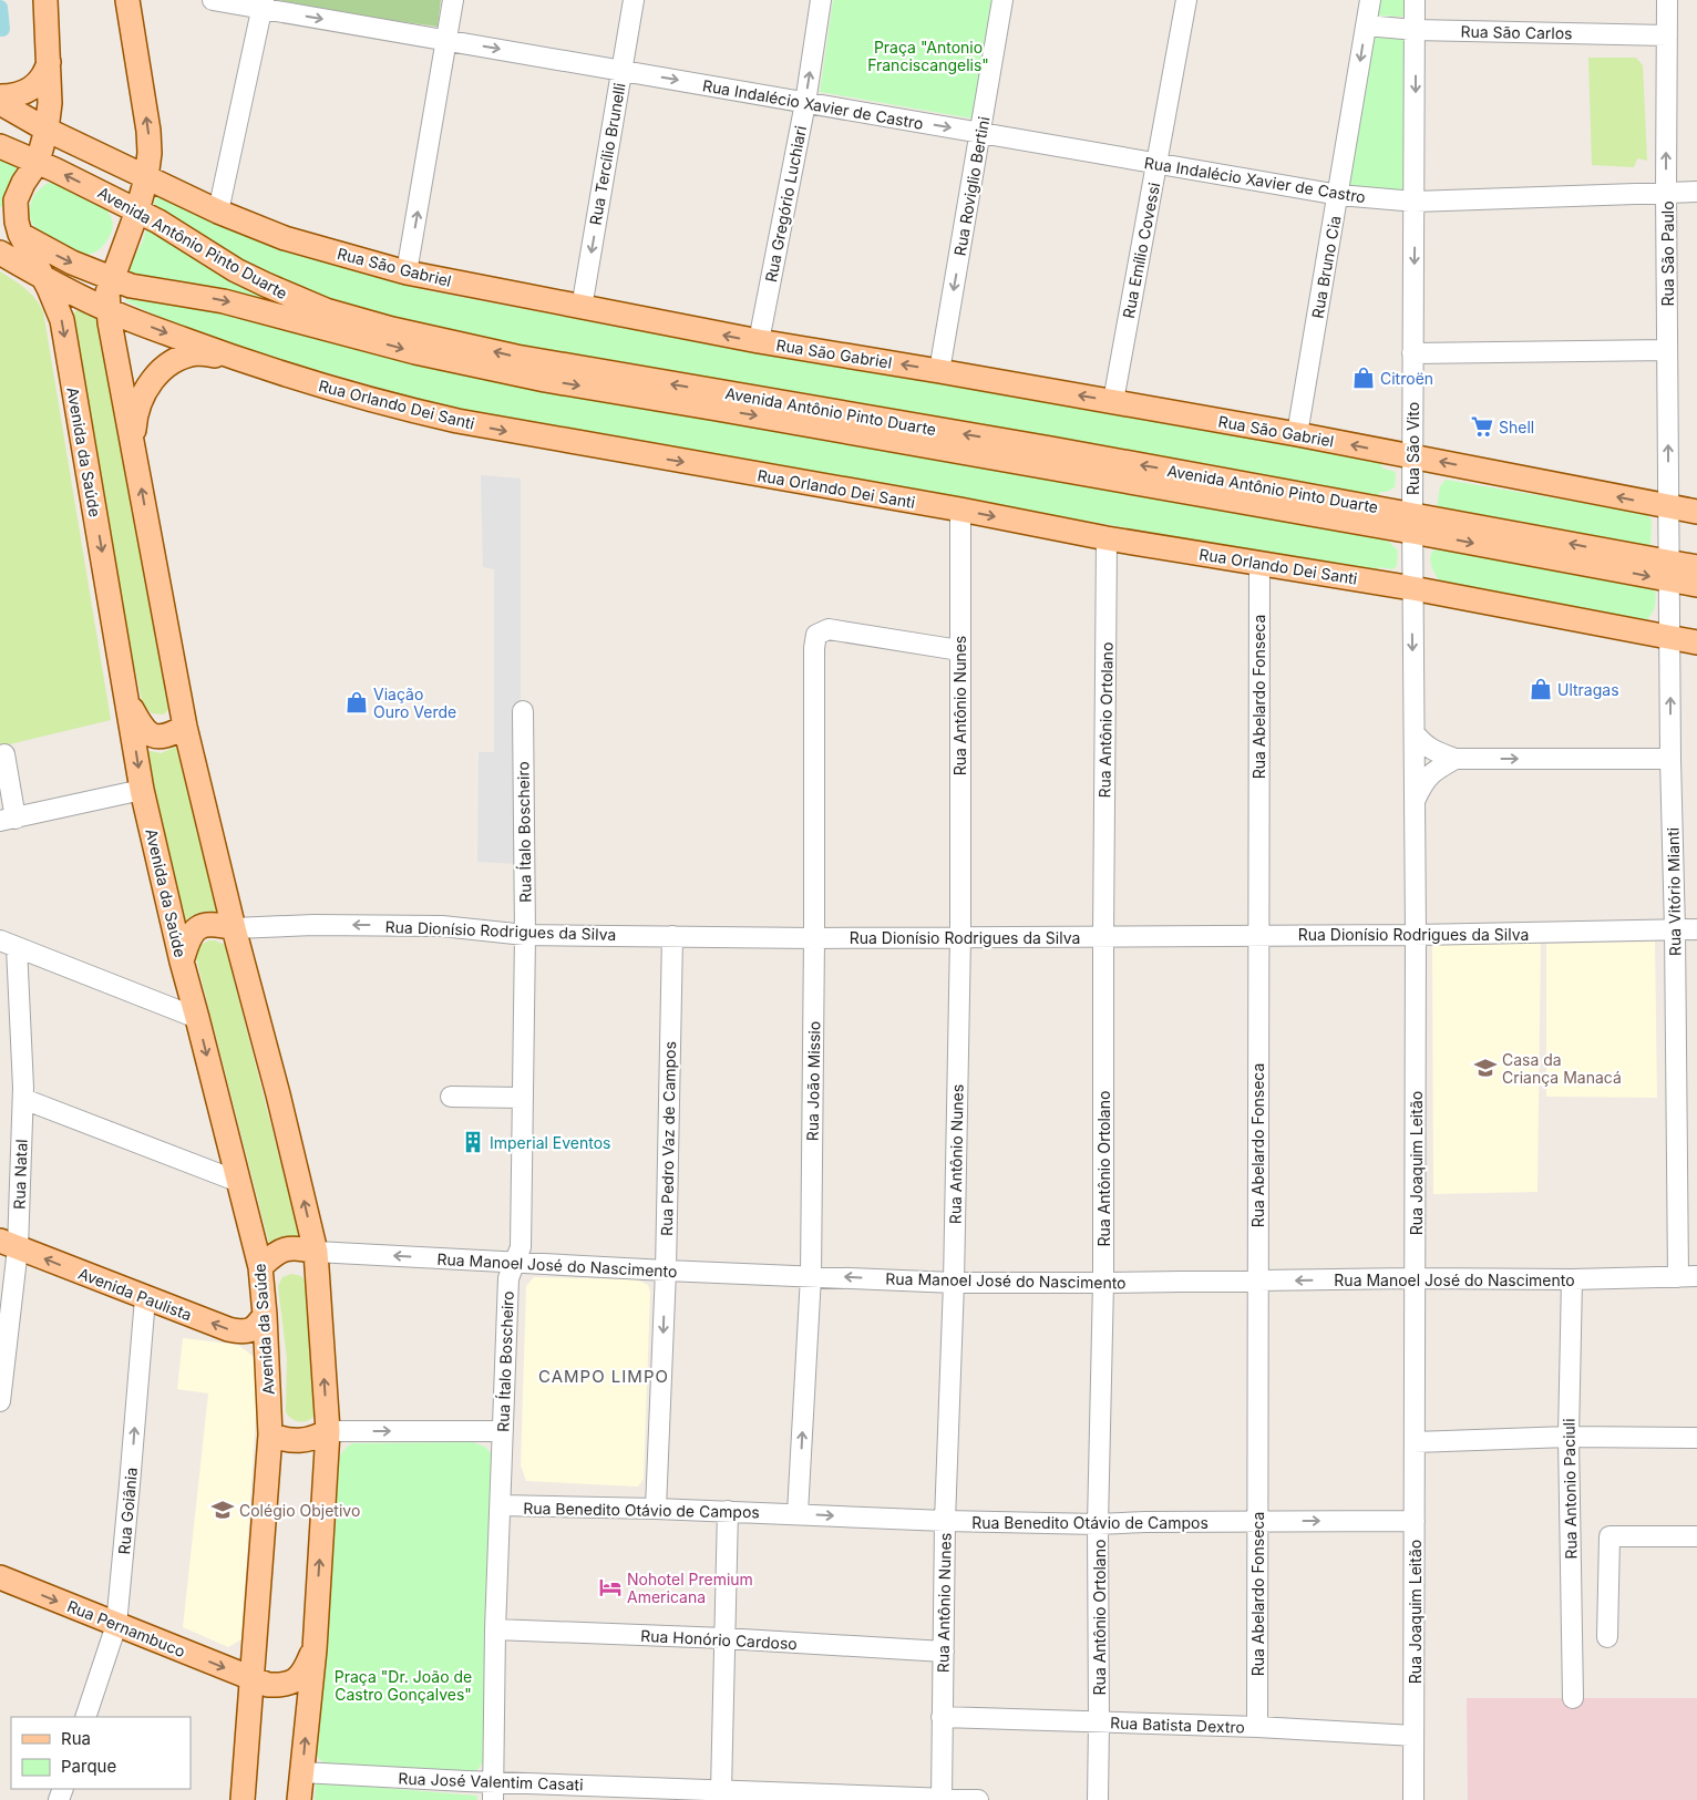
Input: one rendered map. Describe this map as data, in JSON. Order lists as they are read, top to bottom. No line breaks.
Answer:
{"streets":{"main road":["Avenida Antônio Pinto Duarte","Rua São Gabriel","Rua Orlando Dei Santi","Avenida da Saúde","Avenida Paulista","Rua Pernambuco"],"street":["Rua São Carlos","Rua Indalécio Xavier de Castro","Rua Tercílio Brunelli","Rua Roviglio Bertini","Rua Gregório Luchiari","Rua Emílio Covessi","Rua São Paulo","Rua Bruno Cia","Rua São Vito","Rua Abelardo Fonseca","Rua Antônio Nunes","Rua Antônio Ortolano","Rua Ítalo Boscheiro","Rua Vitório Mianti","Rua Dionísio Rodrigues da Silva","Rua João Missio","Rua Pedro Vaz de Campos","Rua Joaquim Leitão","Rua Natal","Rua Manoel José do Nascimento","Rua Antonio Paciuli","Rua Benedito Otávio de Campos","Rua Goiânia","Rua Honório Cardoso","Rua Batista Dextro","Rua José Valentim Casati"]},"crossings":[["Rua São Carlos","Rua São Paulo"],["Rua São Carlos","Rua Bruno Cia"],["Rua São Carlos","Rua São Vito"],["Rua Indalécio Xavier de Castro","Rua Tercílio Brunelli"],["Rua Indalécio Xavier de Castro","Rua Roviglio Bertini"],["Rua Indalécio Xavier de Castro","Rua Gregório Luchiari"],["Rua Indalécio Xavier de Castro","Rua Emílio Covessi"],["Rua Indalécio Xavier de Castro","Rua São Paulo"],["Rua Indalécio Xavier de Castro","Rua Bruno Cia"],["Rua Indalécio Xavier de Castro","Rua São Vito"],["Rua Tercílio Brunelli","Rua São Gabriel"],["Rua Roviglio Bertini","Rua São Gabriel"],["Rua Gregório Luchiari","Rua São Gabriel"],["Avenida Antônio Pinto Duarte","Rua São Vito"],["Avenida Antônio Pinto Duarte","Avenida da Saúde"],["Avenida Antônio Pinto Duarte","Rua Vitório Mianti"],["Rua Emílio Covessi","Rua São Gabriel"],["Rua São Paulo","Rua São Gabriel"],["Rua São Paulo","Rua Vitório Mianti"],["Rua São Gabriel","Rua Bruno Cia"],["Rua São Gabriel","Rua São Vito"],["Rua São Gabriel","Avenida da Saúde"],["Rua São Gabriel","Rua Vitório Mianti"],["Rua Orlando Dei Santi","Rua São Vito"],["Rua Orlando Dei Santi","Avenida da Saúde"],["Rua Orlando Dei Santi","Rua Abelardo Fonseca"],["Rua Orlando Dei Santi","Rua Antônio Nunes"],["Rua Orlando Dei Santi","Rua Antônio Ortolano"],["Rua Orlando Dei Santi","Rua Vitório Mianti"],["Rua São Vito","Rua Joaquim Leitão"],["Avenida da Saúde","Avenida Paulista"],["Avenida da Saúde","Rua Pernambuco"],["Rua Abelardo Fonseca","Rua Dionísio Rodrigues da Silva"],["Rua Abelardo Fonseca","Rua Manoel José do Nascimento"],["Rua Abelardo Fonseca","Rua Benedito Otávio de Campos"],["Rua Abelardo Fonseca","Rua Batista Dextro"],["Rua Antônio Nunes","Rua Dionísio Rodrigues da Silva"],["Rua Antônio Nunes","Rua João Missio"],["Rua Antônio Nunes","Rua Manoel José do Nascimento"],["Rua Antônio Nunes","Rua Benedito Otávio de Campos"],["Rua Antônio Nunes","Rua Honório Cardoso"],["Rua Antônio Nunes","Rua Batista Dextro"],["Rua Antônio Nunes","Rua José Valentim Casati"],["Rua Antônio Ortolano","Rua Dionísio Rodrigues da Silva"],["Rua Antônio Ortolano","Rua Manoel José do Nascimento"],["Rua Antônio Ortolano","Rua Benedito Otávio de Campos"],["Rua Antônio Ortolano","Rua Batista Dextro"],["Rua Ítalo Boscheiro","Rua Dionísio Rodrigues da Silva"],["Rua Ítalo Boscheiro","Rua Manoel José do Nascimento"],["Rua Ítalo Boscheiro","Rua Benedito Otávio de Campos"],["Rua Ítalo Boscheiro","Rua Honório Cardoso"],["Rua Ítalo Boscheiro","Rua José Valentim Casati"],["Rua Vitório Mianti","Rua Dionísio Rodrigues da Silva"],["Rua Vitório Mianti","Rua Manoel José do Nascimento"],["Rua Dionísio Rodrigues da Silva","Rua João Missio"],["Rua Dionísio Rodrigues da Silva","Rua Pedro Vaz de Campos"],["Rua Dionísio Rodrigues da Silva","Rua Joaquim Leitão"],["Rua João Missio","Rua Manoel José do Nascimento"],["Rua João Missio","Rua Benedito Otávio de Campos"],["Rua Pedro Vaz de Campos","Rua Manoel José do Nascimento"],["Rua Pedro Vaz de Campos","Rua Benedito Otávio de Campos"],["Rua Joaquim Leitão","Rua Manoel José do Nascimento"],["Rua Joaquim Leitão","Rua Benedito Otávio de Campos"],["Rua Joaquim Leitão","Rua Batista Dextro"],["Rua Natal","Avenida Paulista"],["Rua Manoel José do Nascimento","Rua Antonio Paciuli"],["Avenida Paulista","Rua Goiânia"],["Rua Goiânia","Rua Pernambuco"]],"one_way":["Rua Indalécio Xavier de Castro","Rua Tercílio Brunelli","Rua Roviglio Bertini","Rua São Paulo","Rua São Gabriel","Rua Bruno Cia","Rua Orlando Dei Santi","Rua São Vito","Rua Pedro Vaz de Campos","Avenida Paulista","Rua Goiânia","Rua Pernambuco"],"districts":["CAMPO LIMPO"],"parks":["Praça \"Antonio Franciscangelis\"","Praça \"Dr. João de Castro Gonçalves\""],"places":{"shop":["Citroën","Ultragas","Viação Ouro Verde"],"supermarket":["Shell"],"school or university":["Casa da Criança Manacá","Colégio Objetivo"],"building":["Imperial Eventos"],"hotel":["Nohotel Premium Americana"]},"legend":["Rua","Parque"]}
